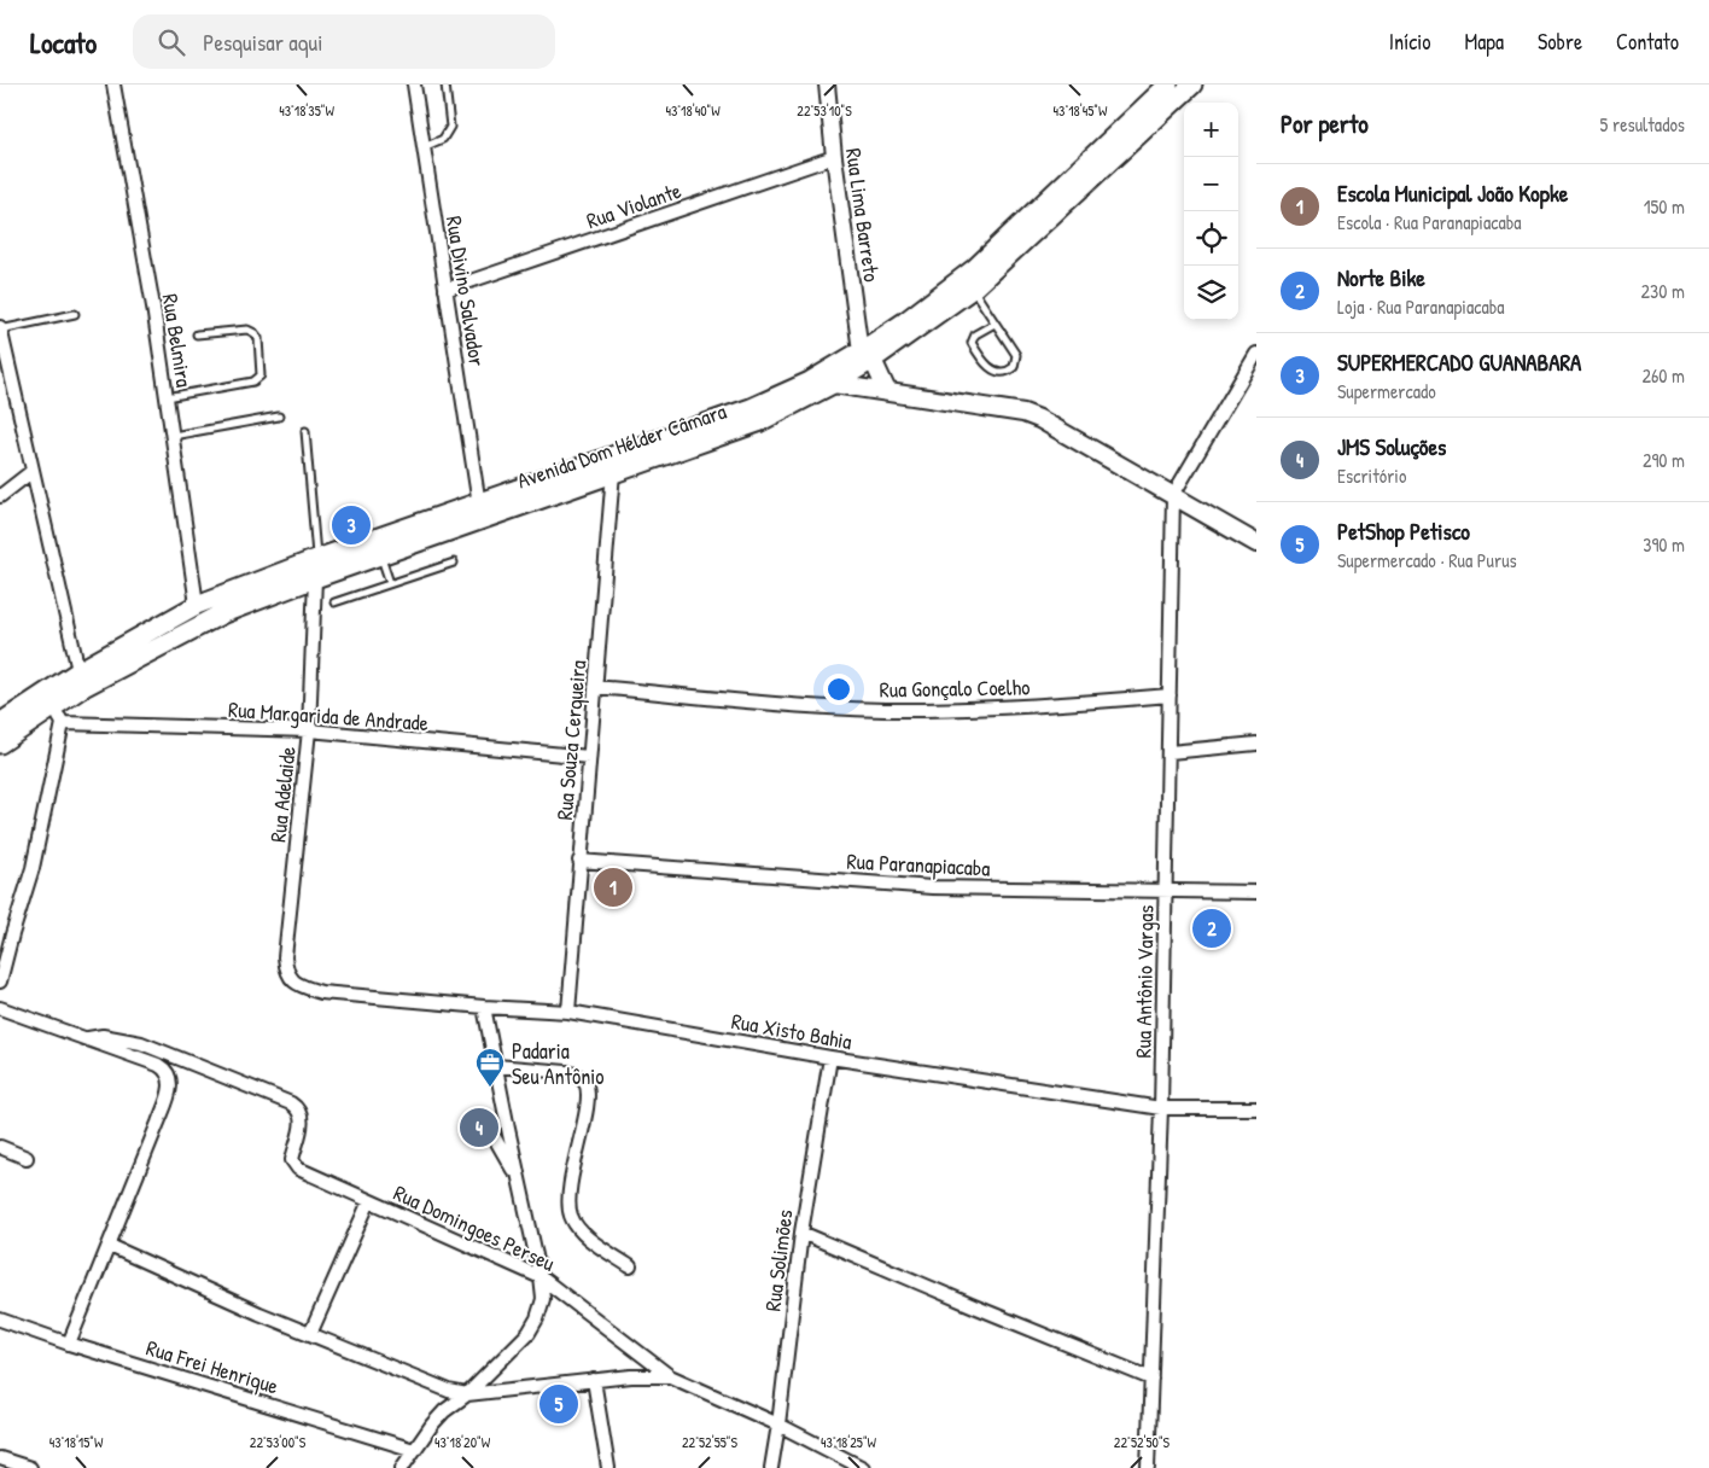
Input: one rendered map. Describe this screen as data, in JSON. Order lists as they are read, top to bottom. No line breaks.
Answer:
{"streets":{"main road":["Avenida Dom Hélder Câmara"],"street":["Rua Violante","Rua Lima Barreto","Rua Divino Salvador","Rua Belmira","Rua Gonçalo Coelho","Rua Margarida de Andrade","Rua Souza Cerqueira","Rua Adelaide","Rua Paranapiacaba","Rua Antônio Vargas","Rua Xisto Bahia","Rua Domingoes Perseu","Rua Solimões","Rua Frei Henrique"]},"crossings":[["Rua Violante","Rua Lima Barreto"],["Rua Violante","Rua Divino Salvador"],["Rua Lima Barreto","Avenida Dom Hélder Câmara"],["Rua Divino Salvador","Avenida Dom Hélder Câmara"],["Rua Belmira","Avenida Dom Hélder Câmara"],["Avenida Dom Hélder Câmara","Rua Souza Cerqueira"],["Avenida Dom Hélder Câmara","Rua Adelaide"],["Rua Gonçalo Coelho","Rua Souza Cerqueira"],["Rua Gonçalo Coelho","Rua Antônio Vargas"],["Rua Margarida de Andrade","Rua Souza Cerqueira"],["Rua Margarida de Andrade","Rua Adelaide"],["Rua Souza Cerqueira","Rua Paranapiacaba"],["Rua Souza Cerqueira","Rua Xisto Bahia"],["Rua Adelaide","Rua Xisto Bahia"],["Rua Paranapiacaba","Rua Antônio Vargas"],["Rua Antônio Vargas","Rua Xisto Bahia"],["Rua Xisto Bahia","Rua Solimões"]],"places":{"office":["Padaria Seu Antônio"]},"page":{"header":"Locato","search":"Pesquisar aqui","nav":["Início","Mapa","Sobre","Contato"],"heading":["Por perto","5 resultados"],"map_buttons":["+","−"],"list":[{"mark":"1","name":"Escola Municipal João Kopke","note":"Escola · Rua Paranapiacaba","value":"150 m"},{"mark":"2","name":"Norte Bike","note":"Loja · Rua Paranapiacaba","value":"230 m"},{"mark":"3","name":"SUPERMERCADO GUANABARA","note":"Supermercado","value":"260 m"},{"mark":"4","name":"JMS Soluções","note":"Escritório","value":"290 m"},{"mark":"5","name":"PetShop Petisco","note":"Supermercado · Rua Purus","value":"390 m"}],"pins":["3","1","2","4","5"]},"coordinates":["22°53'10\"S","43°18'35\"W","43°18'40\"W","43°18'45\"W","43°18'15\"W","43°18'20\"W","43°18'25\"W","22°53'00\"S","22°52'55\"S","22°52'50\"S"]}
